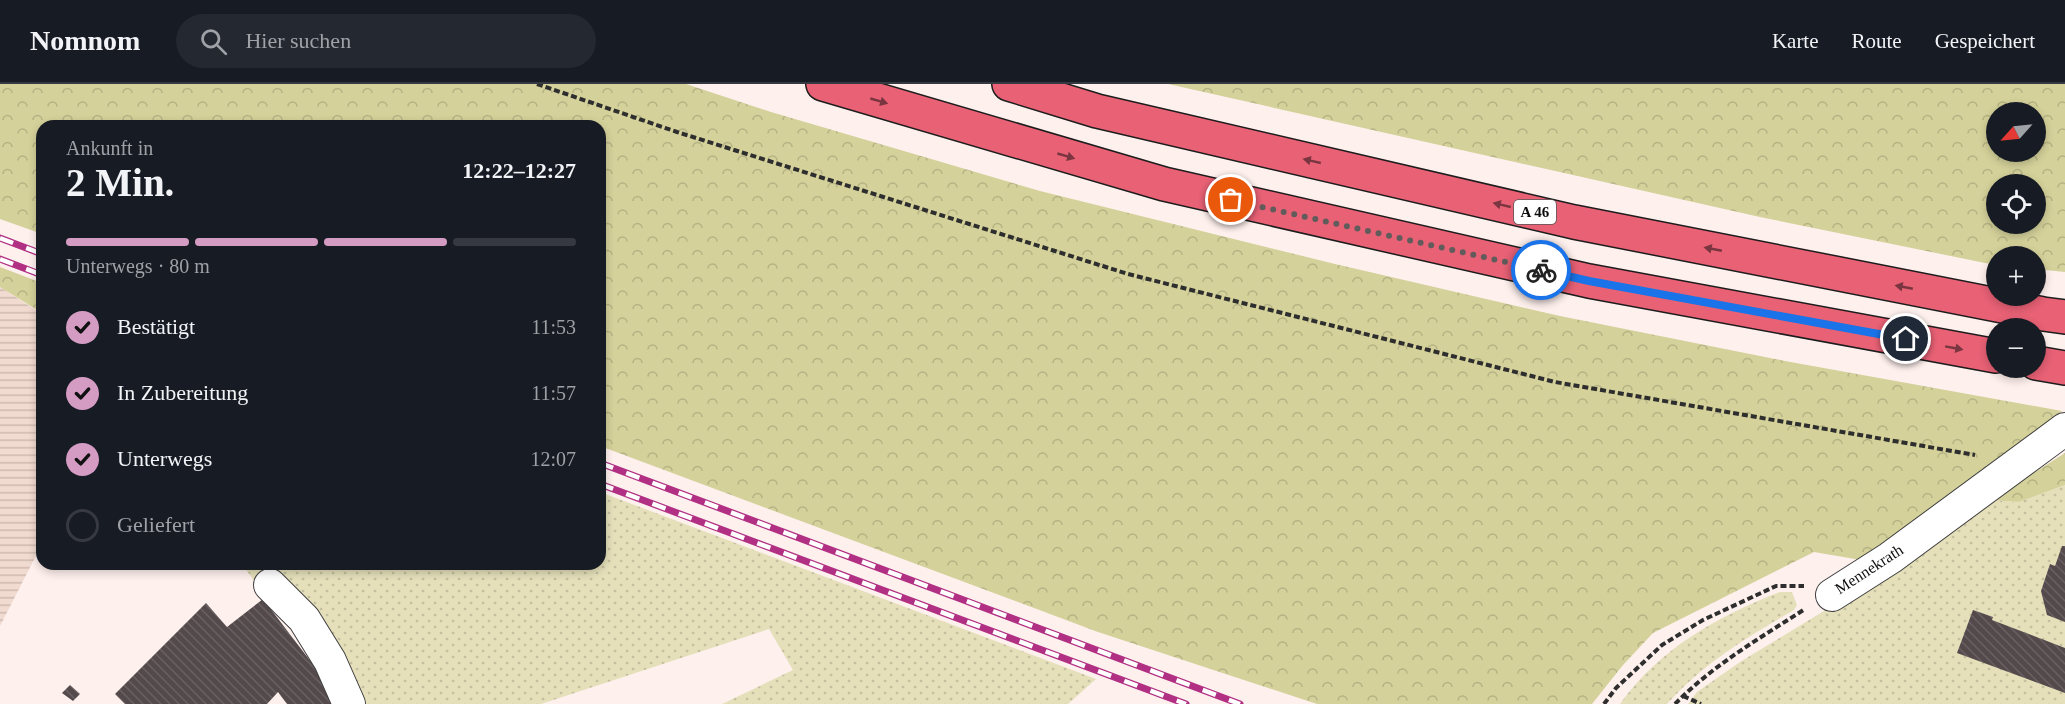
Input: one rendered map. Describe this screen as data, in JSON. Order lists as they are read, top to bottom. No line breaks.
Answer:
{"streets":{"highway":["A 46"],"street":["Mennekrath"]},"north":"bottom left","page":{"header":"Nomnom","search":"Hier suchen","nav":["Karte","Route","Gespeichert"],"map_buttons":["+","−"],"heading":["2 Min.","Ankunft in","12:22–12:27"],"bar":"Unterwegs · 80 m","list":[["Bestätigt","11:53"],["In Zubereitung","11:57"],["Unterwegs","12:07"],"Geliefert"]}}
